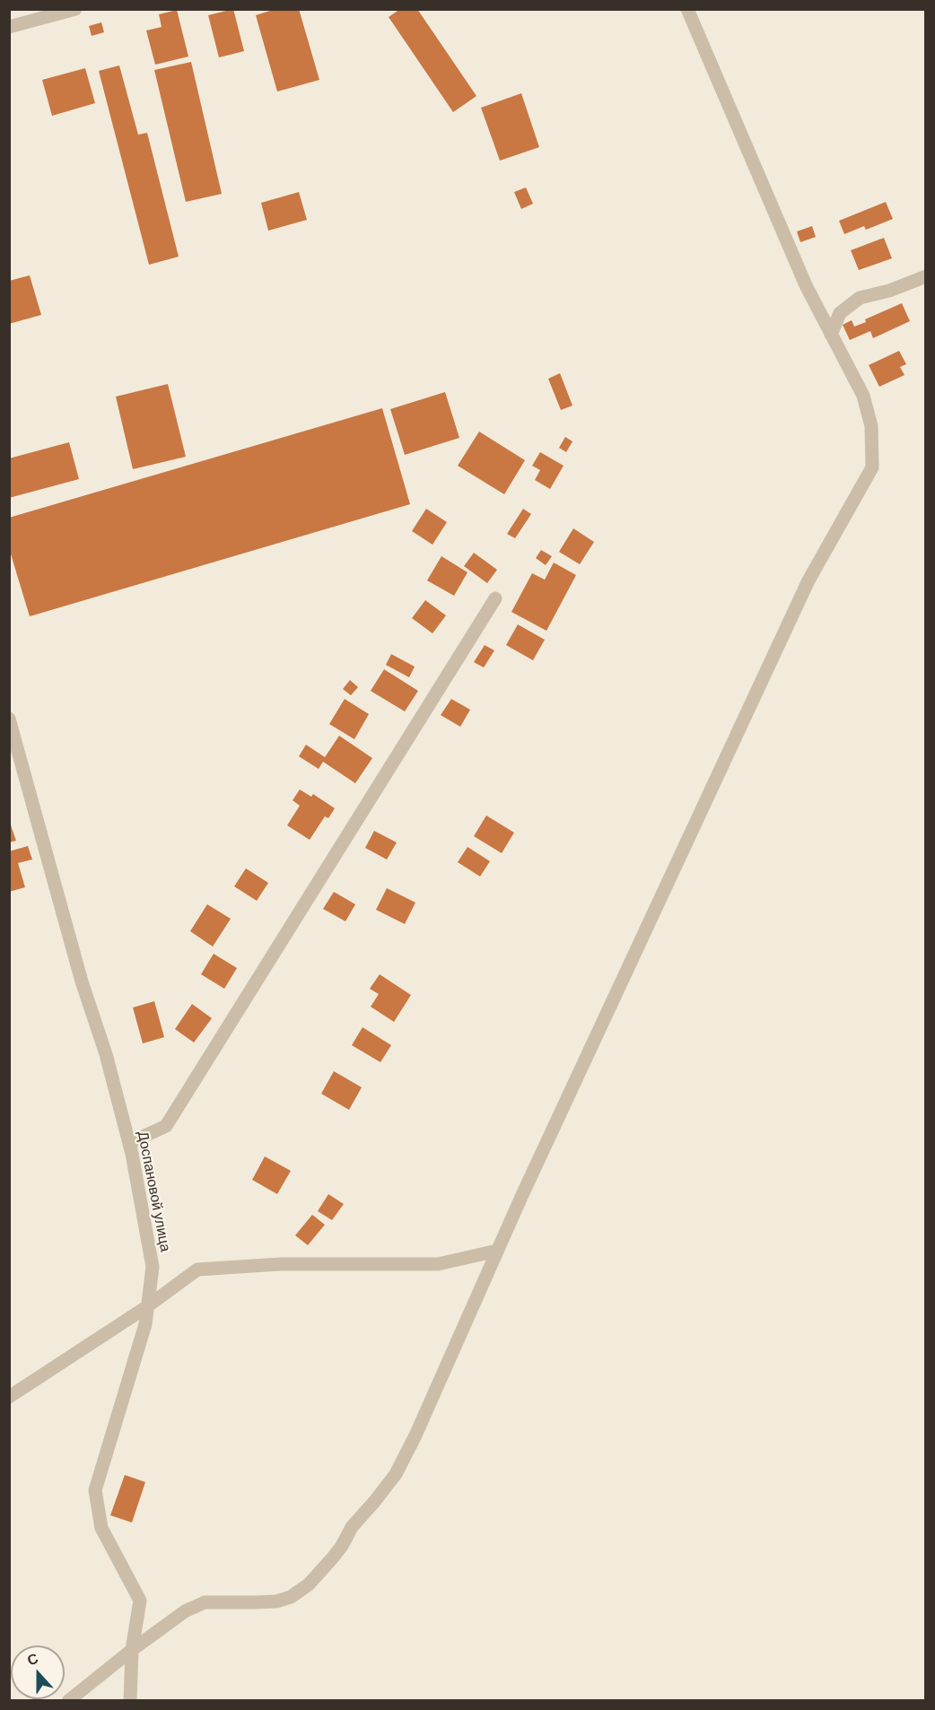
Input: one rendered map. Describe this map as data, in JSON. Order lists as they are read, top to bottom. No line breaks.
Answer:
{"streets":{"street":["Доспановой улица"]},"north":"top"}
